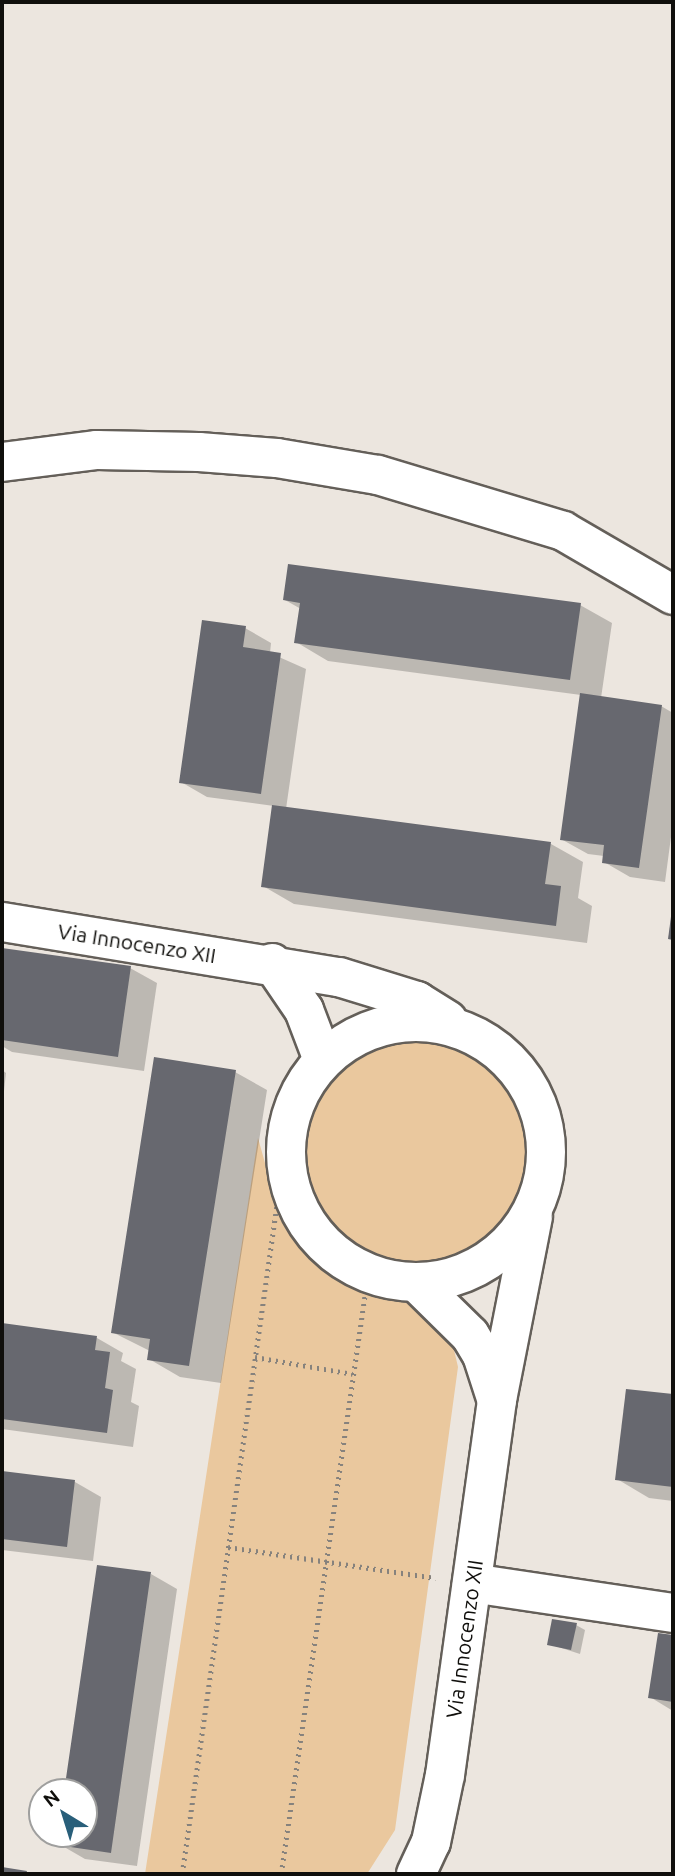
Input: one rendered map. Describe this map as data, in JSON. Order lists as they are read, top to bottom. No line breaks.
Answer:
{"streets":{"street":["Via Innocenzo XII"]},"north":"top left"}
